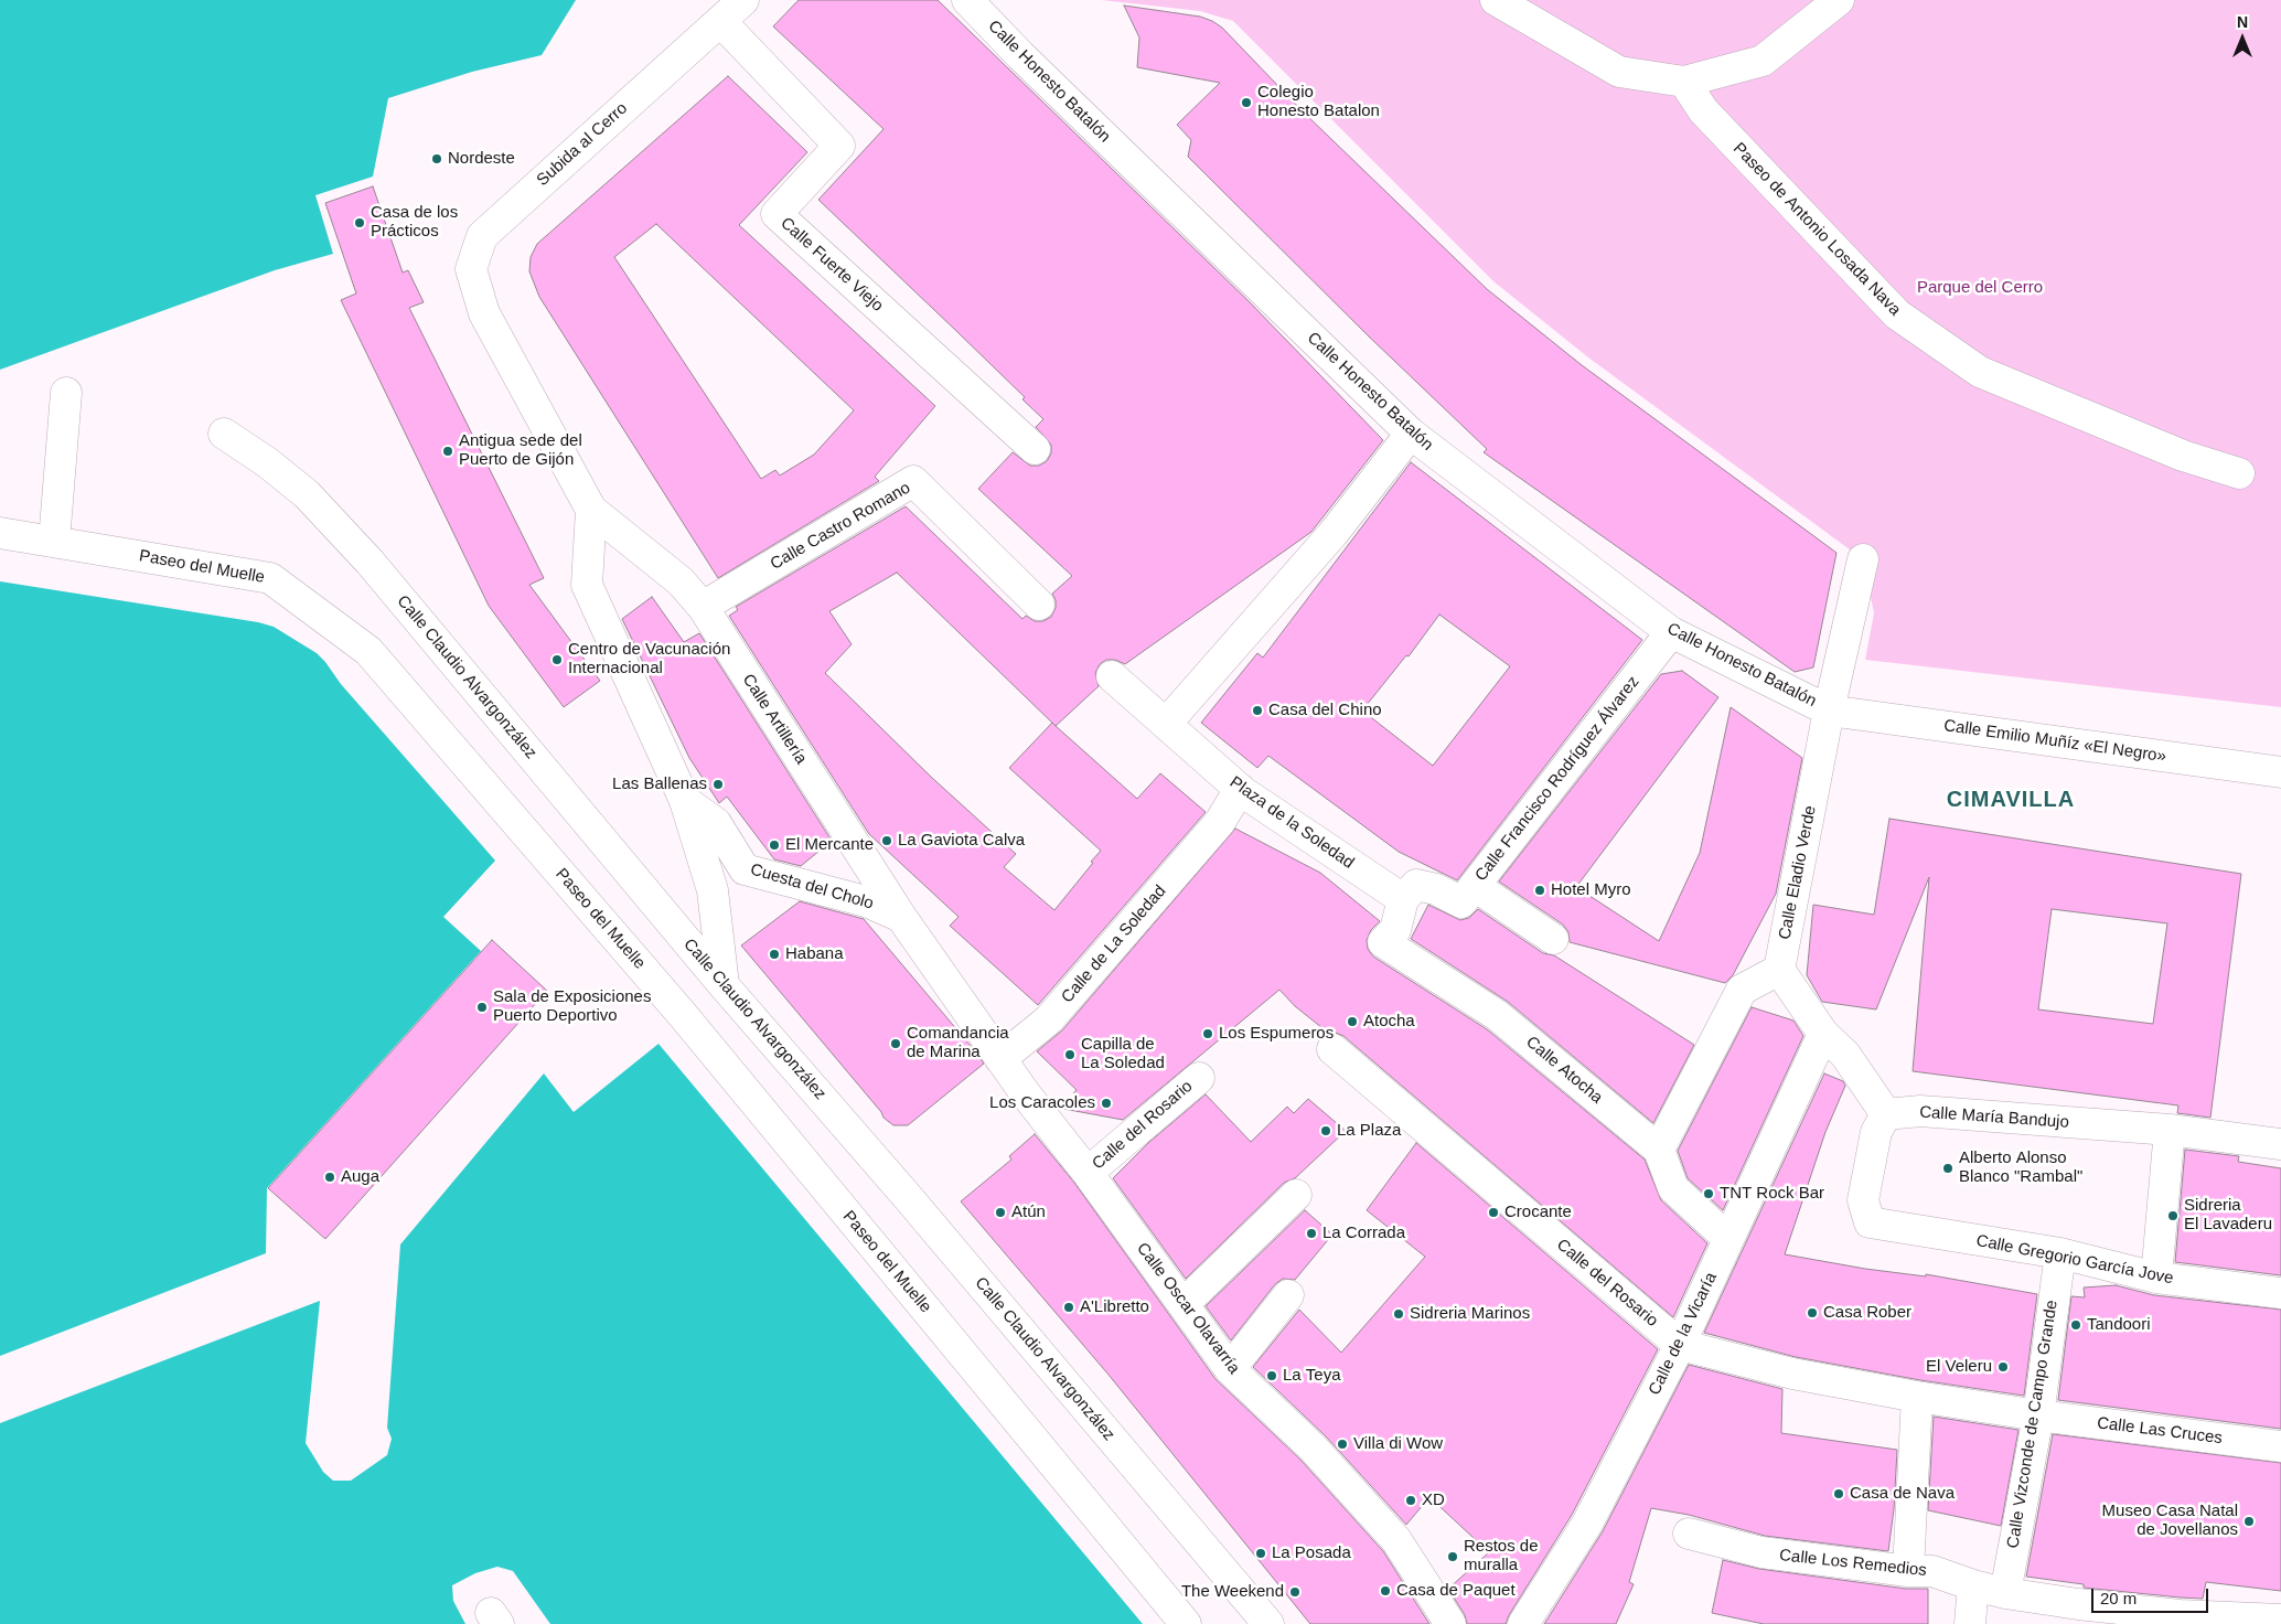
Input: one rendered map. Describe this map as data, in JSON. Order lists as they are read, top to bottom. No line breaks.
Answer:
{"streets":{"street":["Calle Honesto Batalón","Subida al Cerro","Paseo de Antonio Losada Nava","Calle Fuerte Viejo","Calle Castro Romano","Paseo del Muelle","Calle Claudio Alvargonzález","Calle Artillería","Calle Emilio Muñíz «El Negro»","Calle Francisco Rodríguez Álvarez","Plaza de la Soledad","Calle Eladio Verde","Cuesta del Cholo","Calle de La Soledad","Calle Atocha","Calle María Bandujo","Calle del Rosario","Calle Gregorio García Jove","Calle Oscar Olavarría","Calle de la Vicaría","Calle Vizconde de Campo Grande","Calle Las Cruces","Calle Los Remedios"]},"crossings":[["Calle Honesto Batalón","Calle Emilio Muñíz «El Negro»"],["Calle Honesto Batalón","Calle Francisco Rodríguez Álvarez"],["Calle Honesto Batalón","Calle Eladio Verde"],["Subida al Cerro","Calle Fuerte Viejo"],["Subida al Cerro","Calle Artillería"],["Calle Castro Romano","Calle Artillería"],["Calle Artillería","Cuesta del Cholo"],["Calle Artillería","Calle de La Soledad"],["Calle Artillería","Calle Oscar Olavarría"],["Calle Emilio Muñíz «El Negro»","Calle Eladio Verde"],["Calle Francisco Rodríguez Álvarez","Plaza de la Soledad"],["Calle Francisco Rodríguez Álvarez","Calle Atocha"],["Plaza de la Soledad","Calle de La Soledad"],["Plaza de la Soledad","Calle Atocha"],["Calle de La Soledad","Calle Oscar Olavarría"],["Calle María Bandujo","Calle Gregorio García Jove"],["Calle del Rosario","Calle Oscar Olavarría"],["Calle del Rosario","Calle de la Vicaría"],["Calle del Rosario","Calle Vizconde de Campo Grande"],["Calle del Rosario","Calle Las Cruces"],["Calle Gregorio García Jove","Calle Vizconde de Campo Grande"],["Calle Vizconde de Campo Grande","Calle Las Cruces"],["Calle Vizconde de Campo Grande","Calle Los Remedios"]],"districts":["CIMAVILLA"],"parks":["Parque del Cerro"],"places":["Colegio Honesto Batalon","Nordeste","Casa de los Prácticos","Antigua sede del Puerto de Gijón","Centro de Vacunación Internacional","Casa del Chino","Las Ballenas","La Gaviota Calva","El Mercante","Hotel Myro","Habana","Sala de Exposiciones Puerto Deportivo","Atocha","Los Espumeros","Comandancia de Marina","Capilla de La Soledad","Los Caracoles","La Plaza","Alberto Alonso Blanco \"Rambal\"","Auga","TNT Rock Bar","Atún","Crocante","Sidreria El Lavaderu","La Corrada","A'Libretto","Casa Rober","Sidreria Marinos","Tandoori","El Veleru","La Teya","Villa di Wow","Casa de Nava","XD","Museo Casa Natal de Jovellanos","La Posada","Restos de muralla","Casa de Paquet","The Weekend"],"scale_bar":"20 m","north":"top"}
